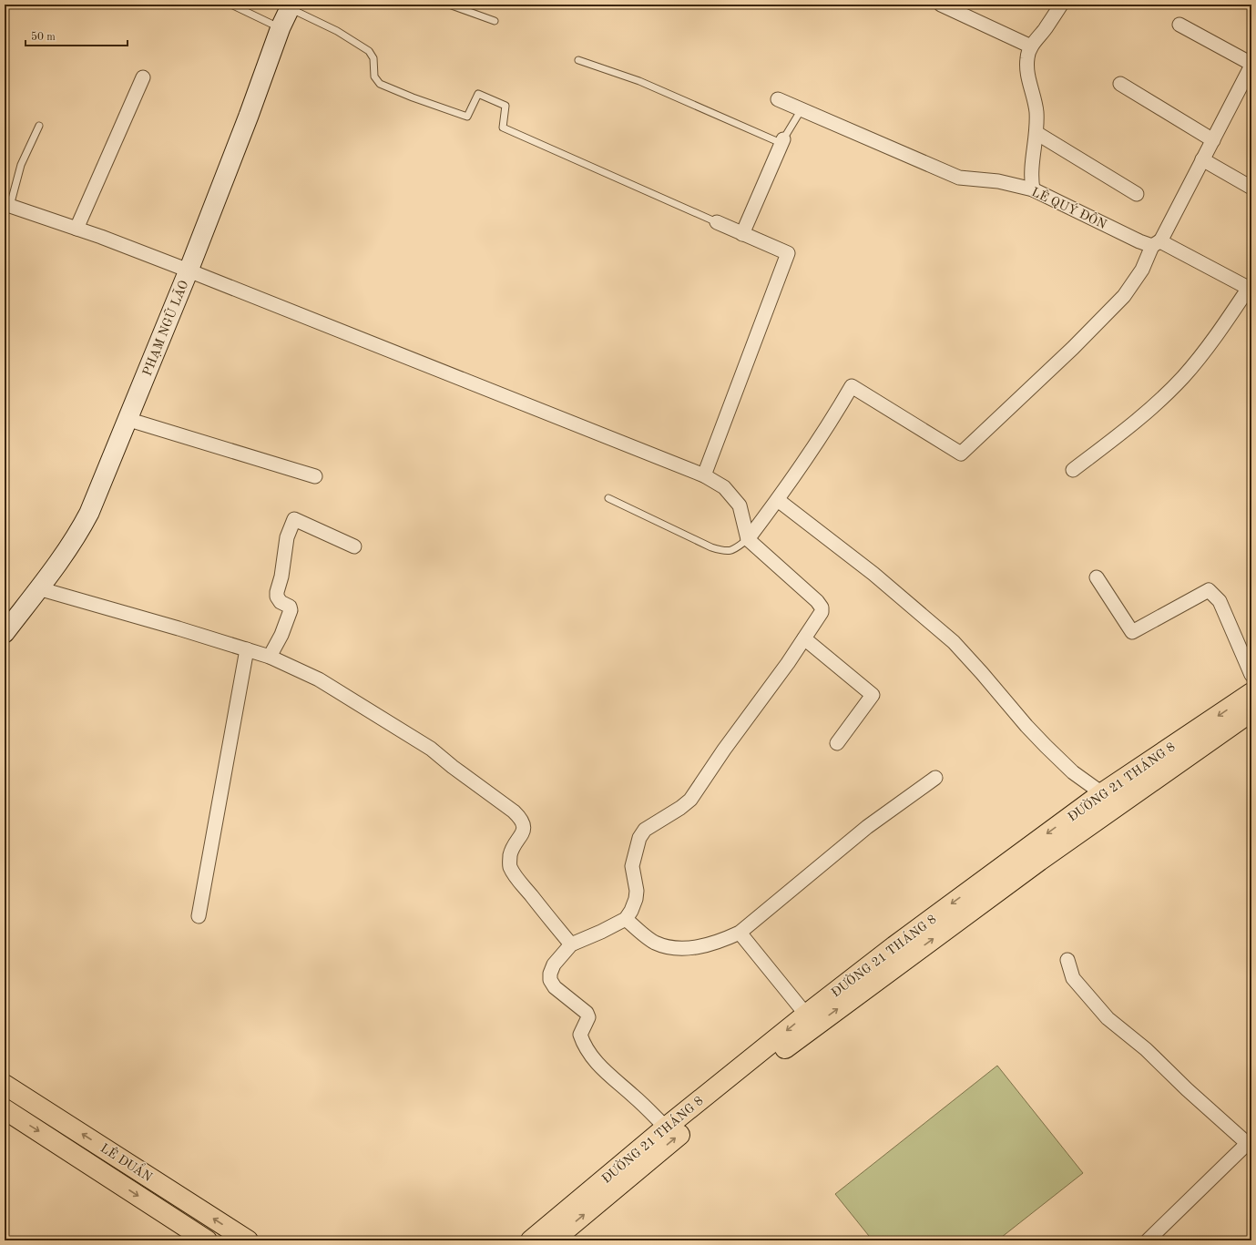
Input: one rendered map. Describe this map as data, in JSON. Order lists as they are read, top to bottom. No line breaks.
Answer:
{"streets":{"main road":["ĐƯỜNG 21 THÁNG 8","LÊ DUẨN"],"street":["LÊ QUÝ ĐÔN","PHẠM NGŨ LÃO"]},"scale_bar":"50 m"}
